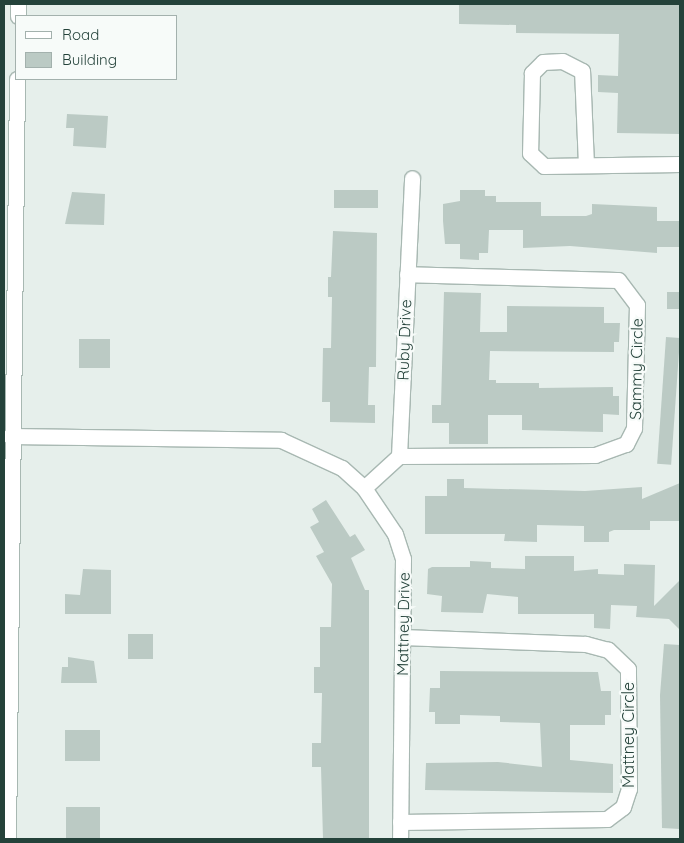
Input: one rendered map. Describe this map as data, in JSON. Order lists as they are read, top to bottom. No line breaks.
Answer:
{"streets":{"street":["Ruby Drive","Sammy Circle","Mattney Drive","Mattney Circle"]},"crossings":[["Ruby Drive","Sammy Circle"],["Mattney Drive","Mattney Circle"]],"legend":["Road","Building"]}
